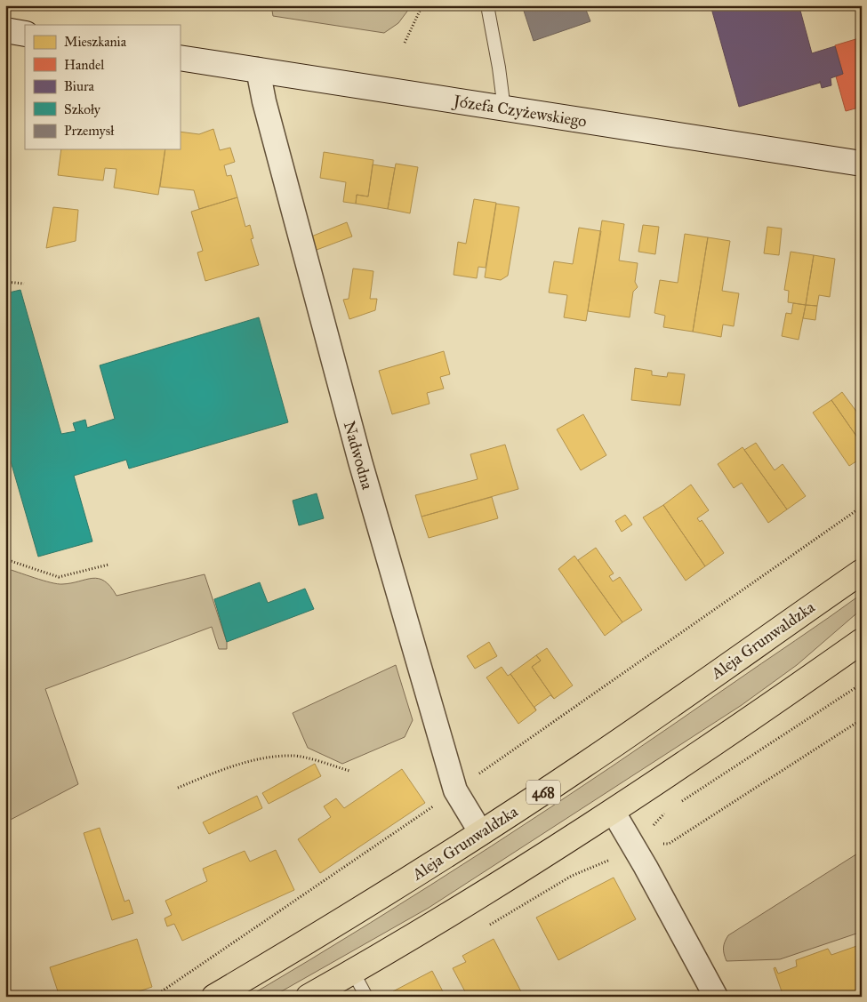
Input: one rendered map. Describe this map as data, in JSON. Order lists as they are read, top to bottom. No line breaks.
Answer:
{"streets":{"main road":["Aleja Grunwaldzka","468"],"street":["Józefa Czyżewskiego","Nadwodna"]},"crossings":[["Józefa Czyżewskiego","Nadwodna"],["Nadwodna","Aleja Grunwaldzka"]],"legend":["Mieszkania","Handel","Biura","Szkoły","Przemysł"]}
